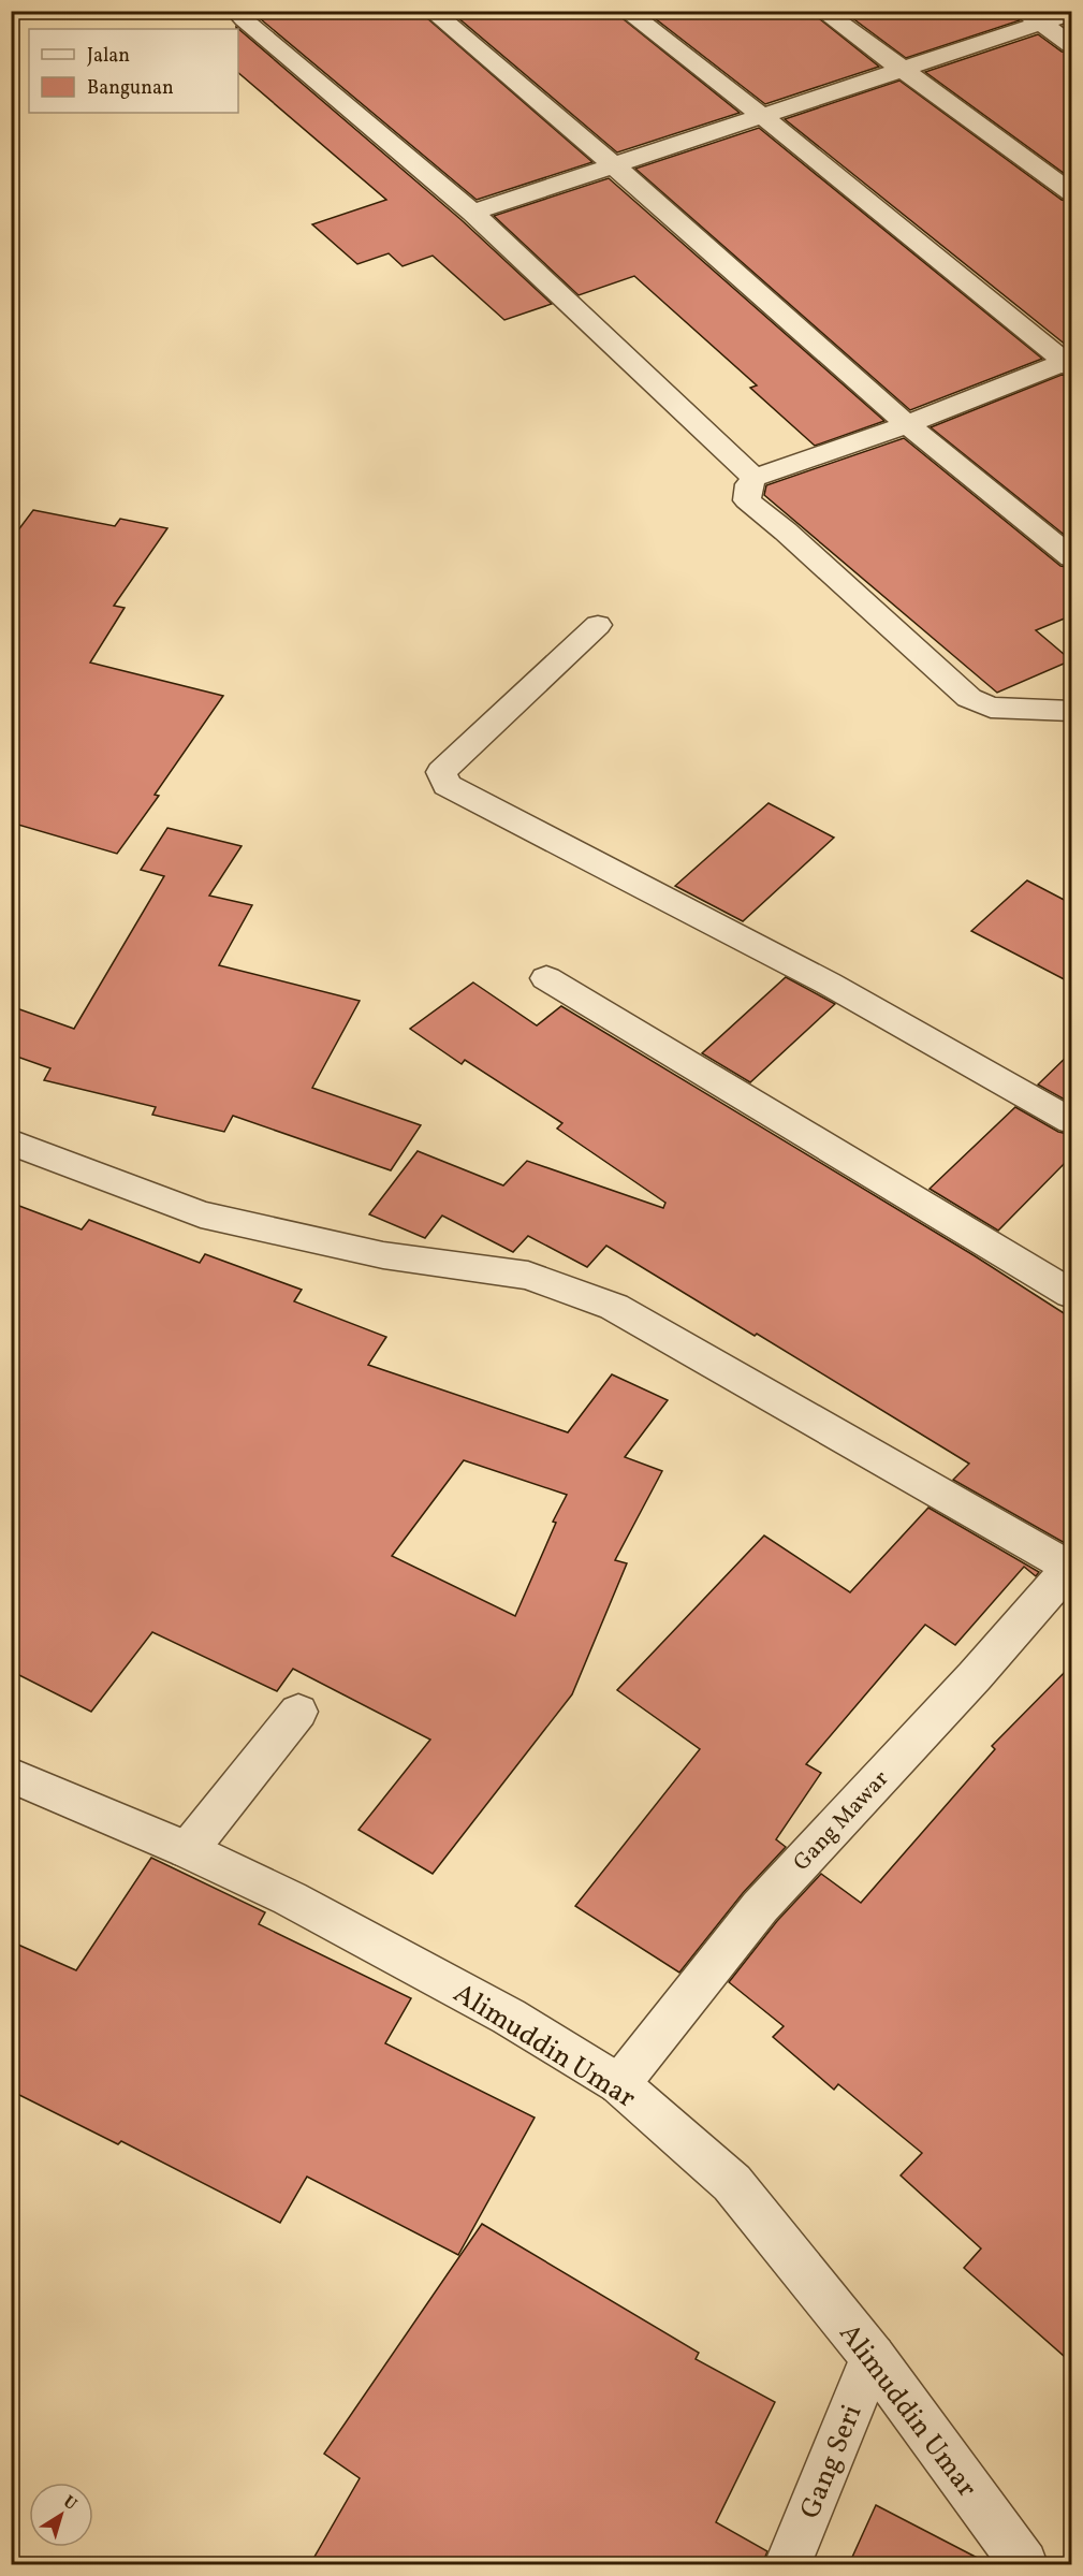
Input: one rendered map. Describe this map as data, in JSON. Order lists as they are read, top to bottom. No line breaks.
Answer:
{"streets":{"street":["Gang Mawar","Alimuddin Umar","Gang Seri"]},"crossings":[["Gang Mawar","Alimuddin Umar"],["Alimuddin Umar","Gang Seri"]],"legend":["Jalan","Bangunan"],"north":"top right"}
